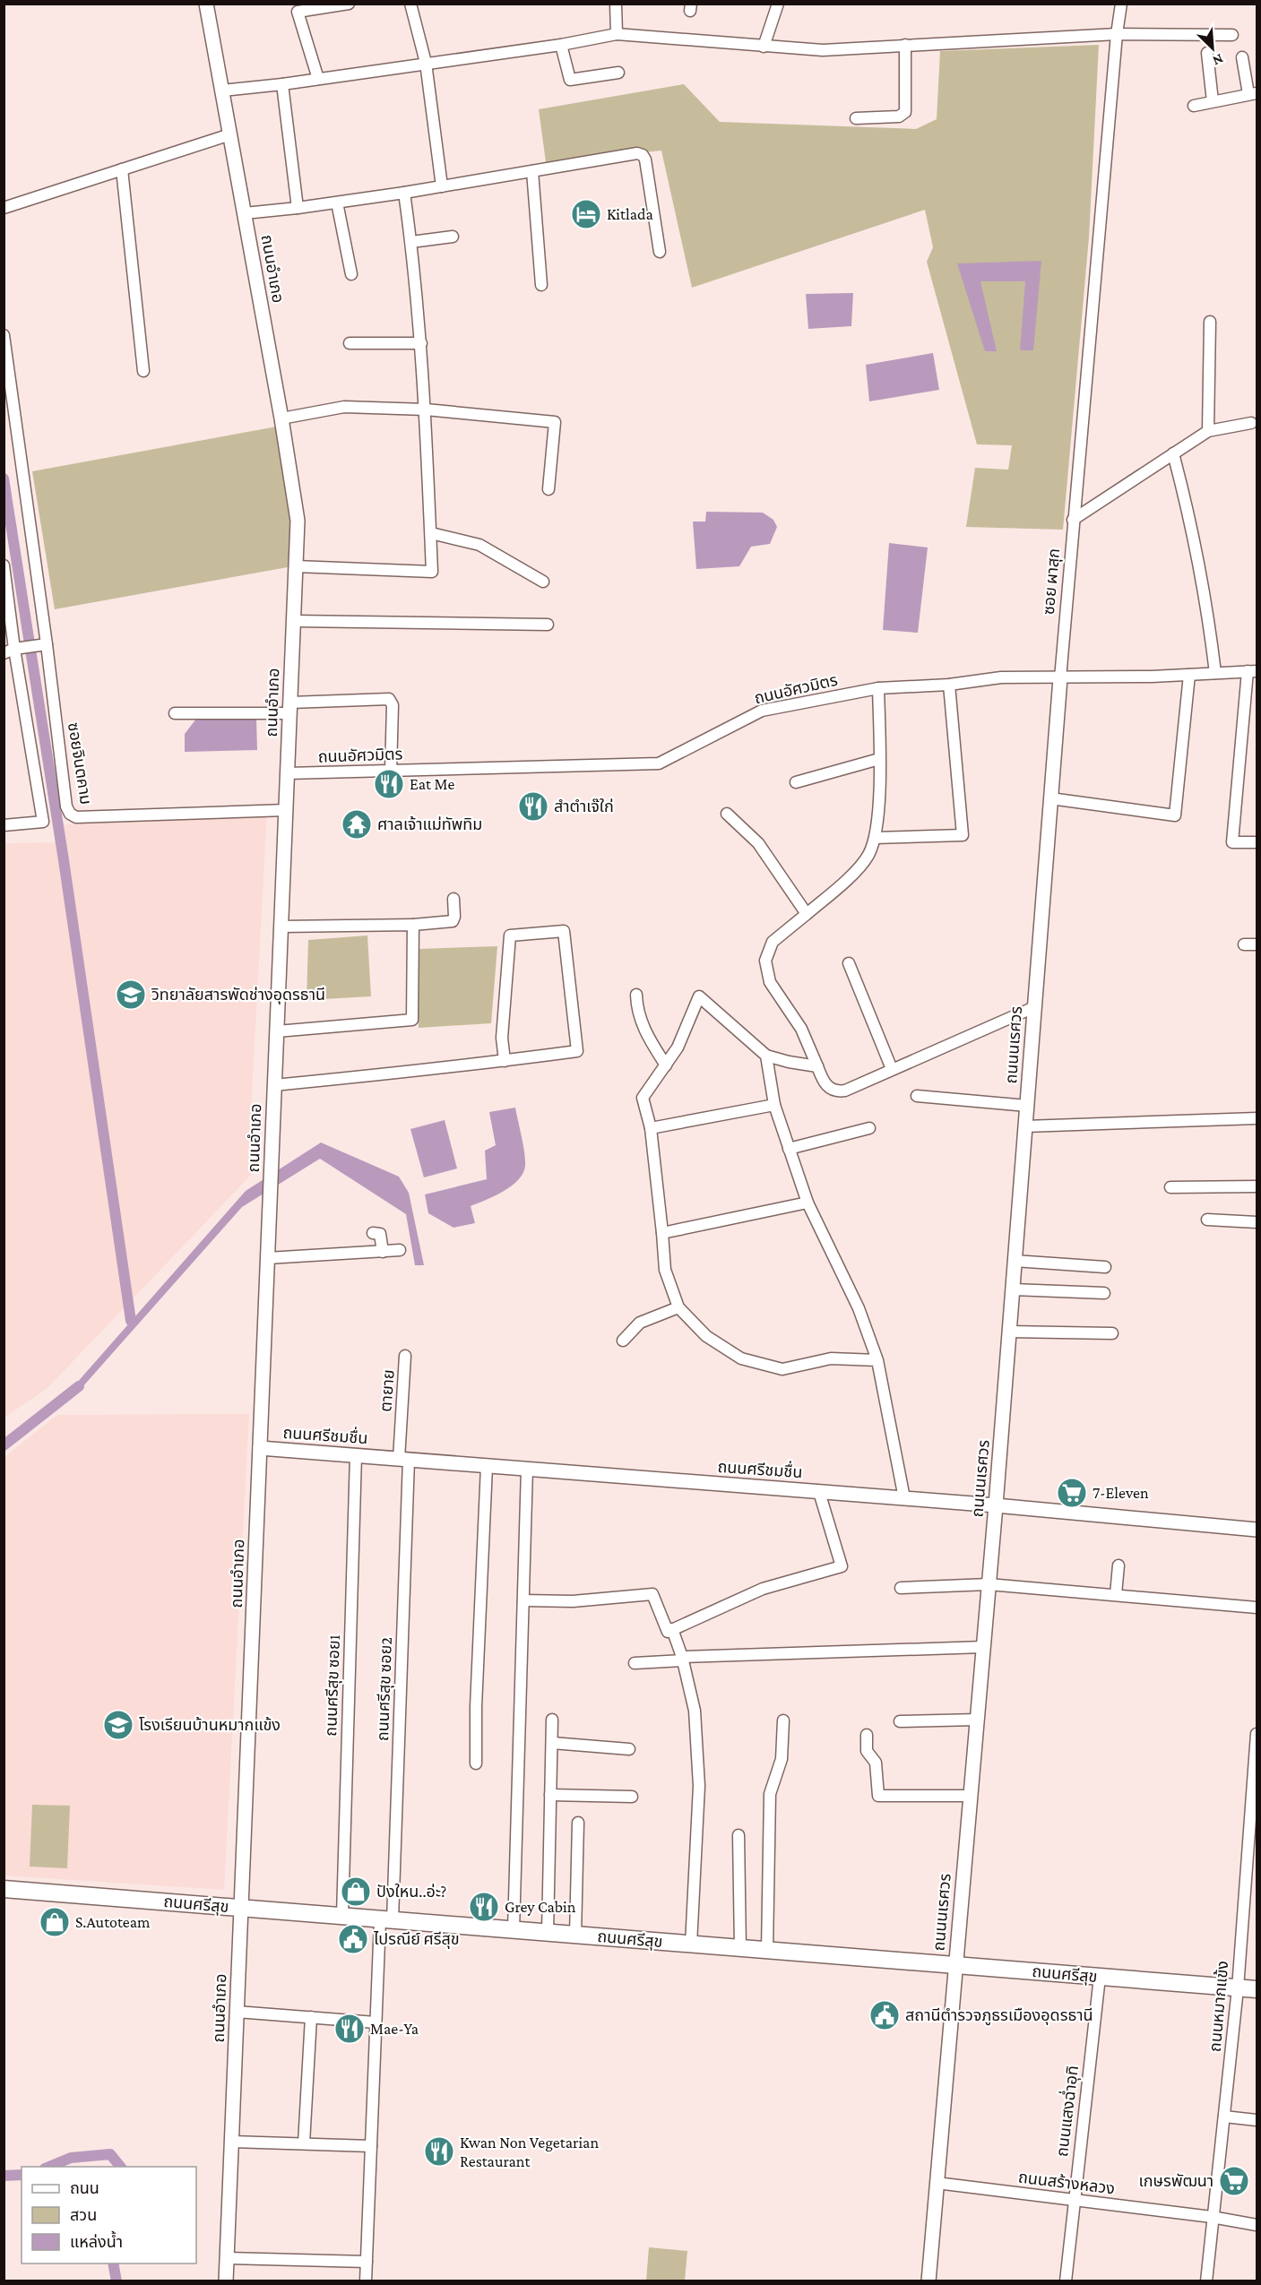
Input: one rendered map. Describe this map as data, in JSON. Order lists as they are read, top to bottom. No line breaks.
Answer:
{"streets":{"main road":["ถนนศรีสุข"],"street":["ถนนอำเภอ","ซอย ผาสุก","ถนนอัศวมิตร","ซอยจินตคาม","ถนนนเรศวร","ตายาย","ถนนศรีชมชื่น","ถนนศรีสุข ซอย1","ถนนศรีสุข ซอย2","ถนนหมากแข้ง","ถนนแสงฉ่ำอุทิ","ถนนสร้างหลวง"]},"crossings":[["ถนนอำเภอ","ถนนอัศวมิตร"],["ถนนอำเภอ","ซอยจินตคาม"],["ถนนอำเภอ","ถนนศรีชมชื่น"],["ถนนอำเภอ","ถนนศรีสุข"],["ซอย ผาสุก","ถนนอัศวมิตร"],["ซอย ผาสุก","ถนนนเรศวร"],["ถนนอัศวมิตร","ถนนนเรศวร"],["ถนนนเรศวร","ถนนศรีชมชื่น"],["ถนนนเรศวร","ถนนศรีสุข"],["ถนนนเรศวร","ถนนสร้างหลวง"],["ตายาย","ถนนศรีชมชื่น"],["ตายาย","ถนนศรีสุข ซอย2"],["ถนนศรีชมชื่น","ถนนศรีสุข ซอย1"],["ถนนศรีชมชื่น","ถนนศรีสุข ซอย2"],["ถนนศรีสุข ซอย1","ถนนศรีสุข"],["ถนนศรีสุข ซอย2","ถนนศรีสุข"],["ถนนศรีสุข","ถนนหมากแข้ง"],["ถนนศรีสุข","ถนนแสงฉ่ำอุทิ"],["ถนนหมากแข้ง","ถนนสร้างหลวง"],["ถนนแสงฉ่ำอุทิ","ถนนสร้างหลวง"]],"places":{"hotel":["Kitlada"],"restaurant":["Eat Me","สำตำเจ๊ใก่","Grey Cabin","Mae-Ya","Kwan Non Vegetarian Restaurant"],"temple":["ศาลเจ้าแม่ทัพทิม"],"school or university":["วิทยาลัยสารพัดช่างอุดรธานี","โรงเรียนบ้านหมากแข้ง"],"supermarket":["7-Eleven","เกษรพัฒนา"],"shop":["ปังใหน..อ่ะ?","S.Autoteam"],"public building":["ไปรณีย์ ศรีสุข","สถานีตำรวจภูธรเมืองอุดรธานี"]},"legend":["ถนน","สวน","แหล่งน้ำ"],"north":"bottom right"}
